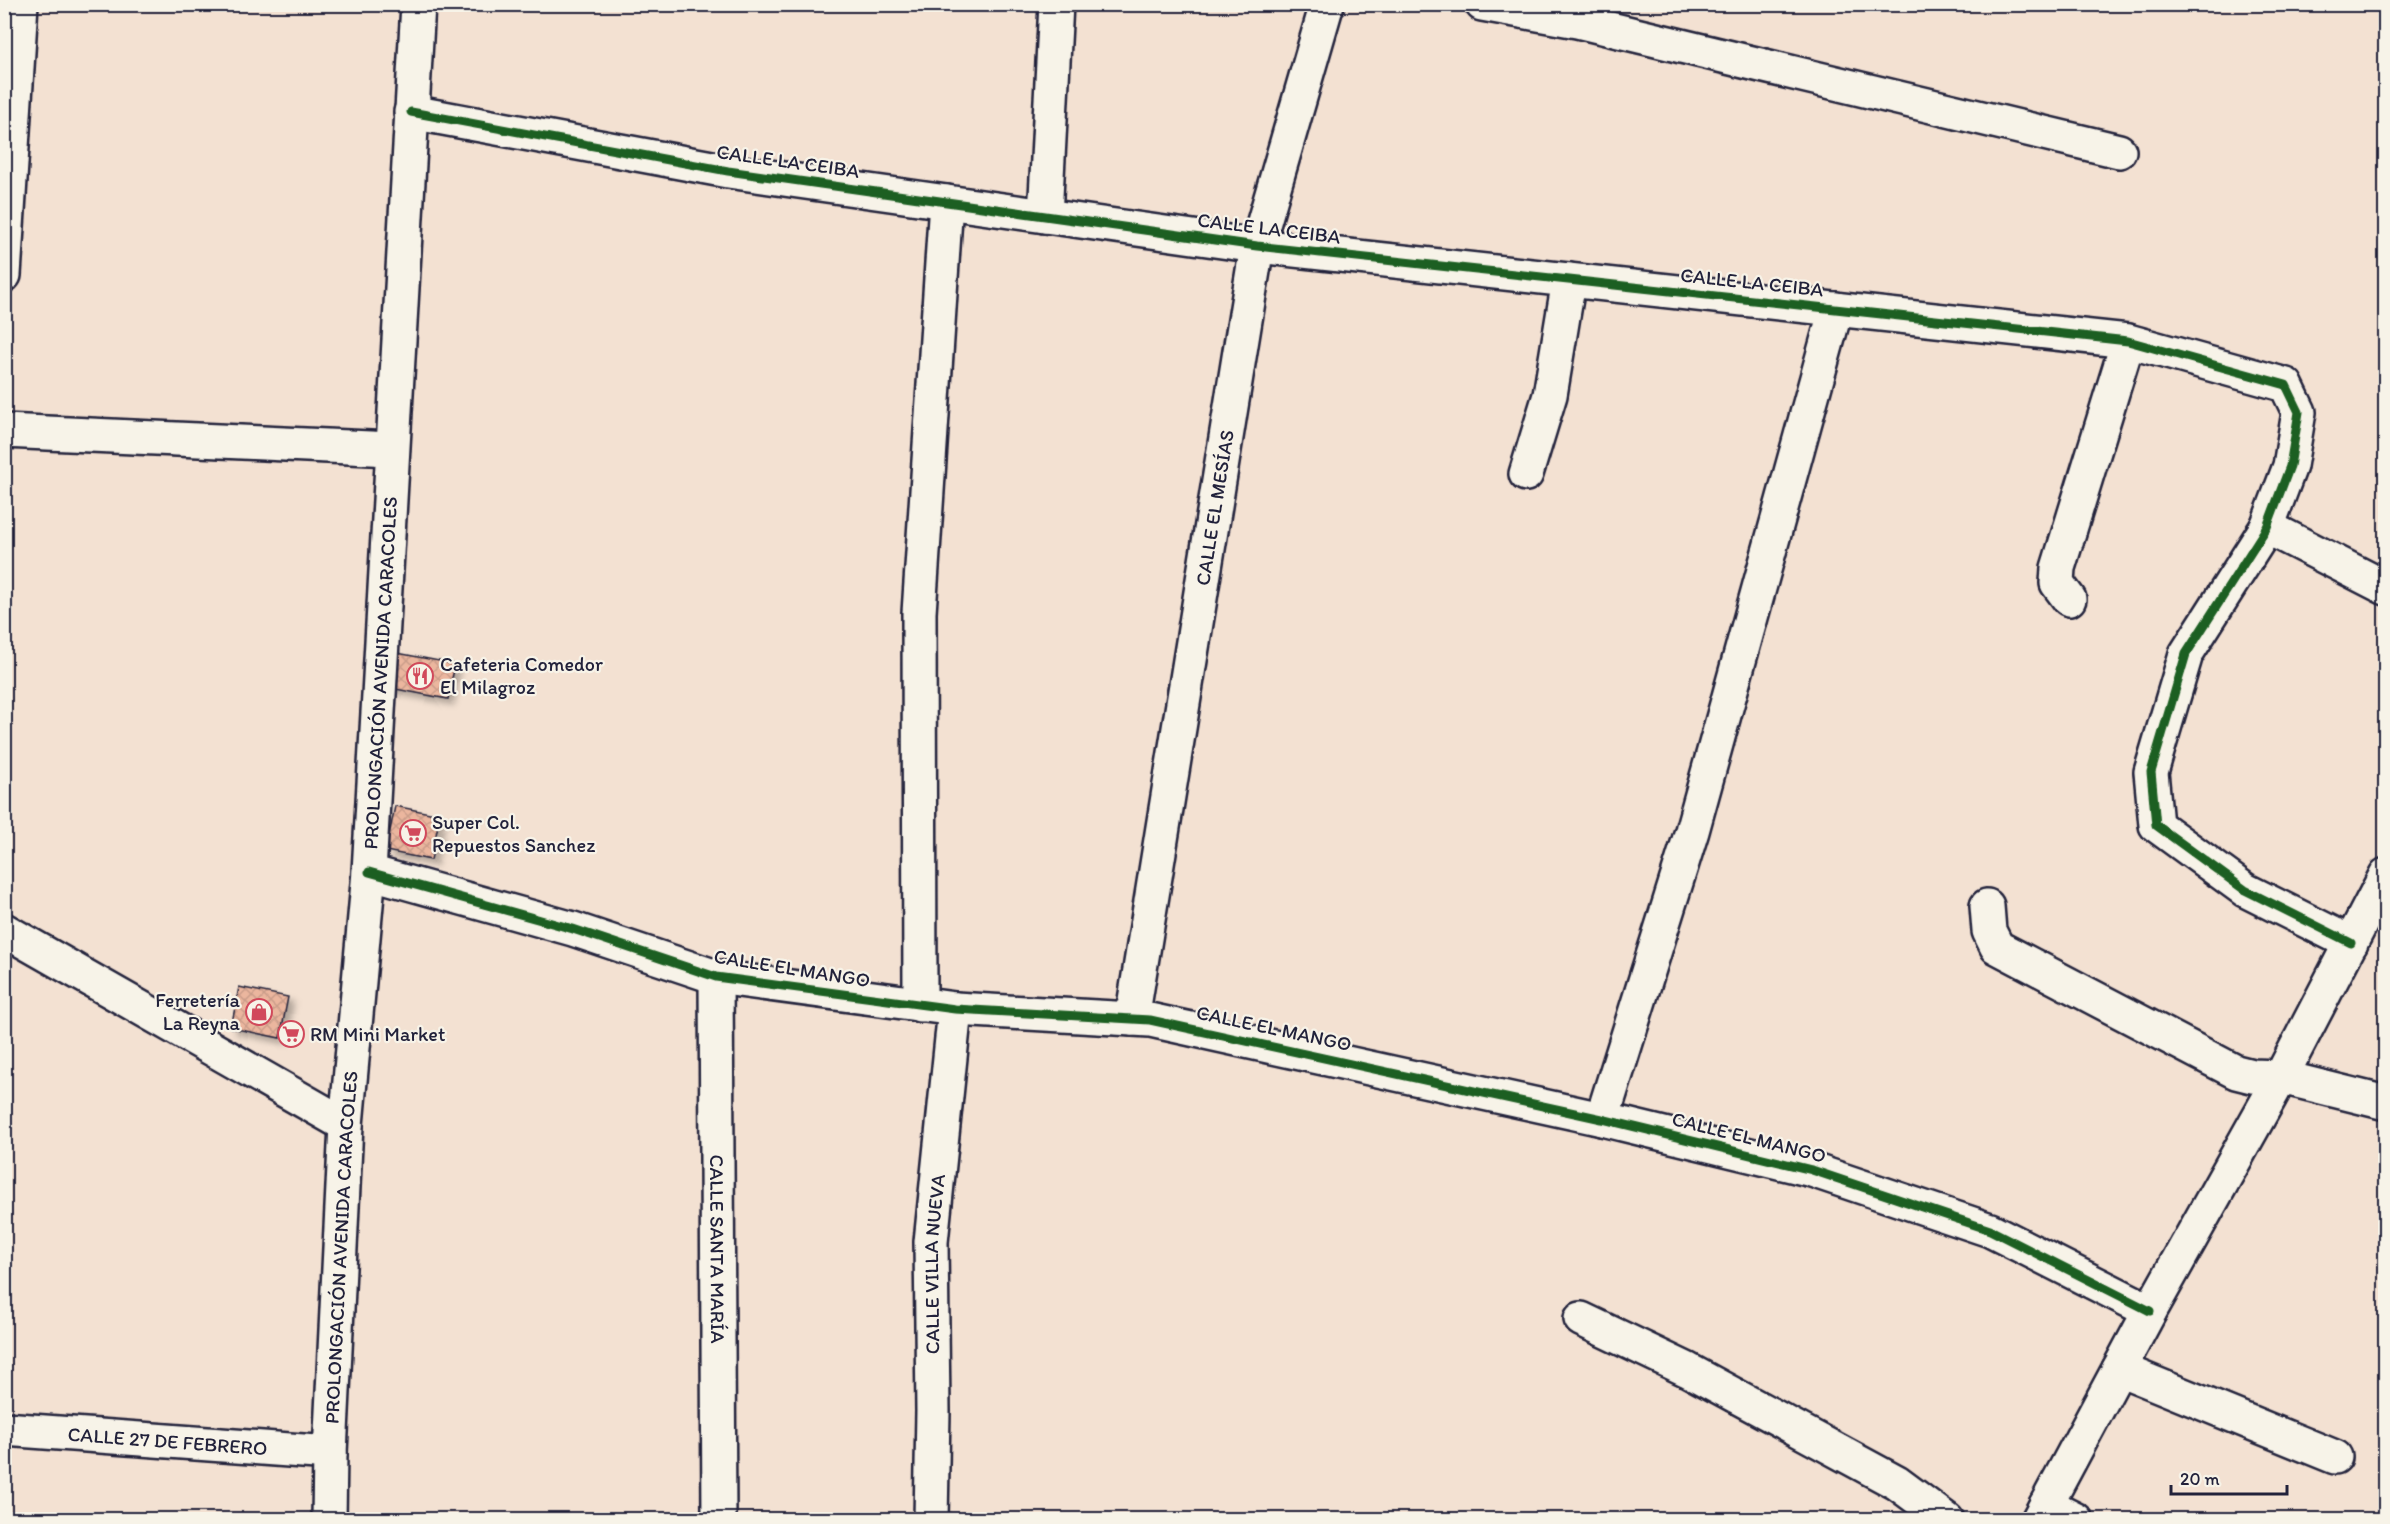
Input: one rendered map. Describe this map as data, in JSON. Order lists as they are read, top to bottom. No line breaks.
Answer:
{"streets":{"street":["CALLE LA CEIBA","CALLE EL MESÍAS","PROLONGACIÓN AVENIDA CARACOLES","CALLE EL MANGO","CALLE SANTA MARÍA","CALLE VILLA NUEVA","CALLE 27 DE FEBRERO"]},"crossings":[["CALLE LA CEIBA","CALLE EL MESÍAS"],["CALLE LA CEIBA","PROLONGACIÓN AVENIDA CARACOLES"],["CALLE EL MESÍAS","CALLE EL MANGO"],["PROLONGACIÓN AVENIDA CARACOLES","CALLE EL MANGO"],["PROLONGACIÓN AVENIDA CARACOLES","CALLE 27 DE FEBRERO"],["CALLE EL MANGO","CALLE SANTA MARÍA"],["CALLE EL MANGO","CALLE VILLA NUEVA"]],"places":{"restaurant":["Cafeteria Comedor El Milagroz"],"supermarket":["Super Col. Repuestos Sanchez","RM Mini Market"],"shop":["Ferretería La Reyna"]},"scale_bar":"20 m"}
